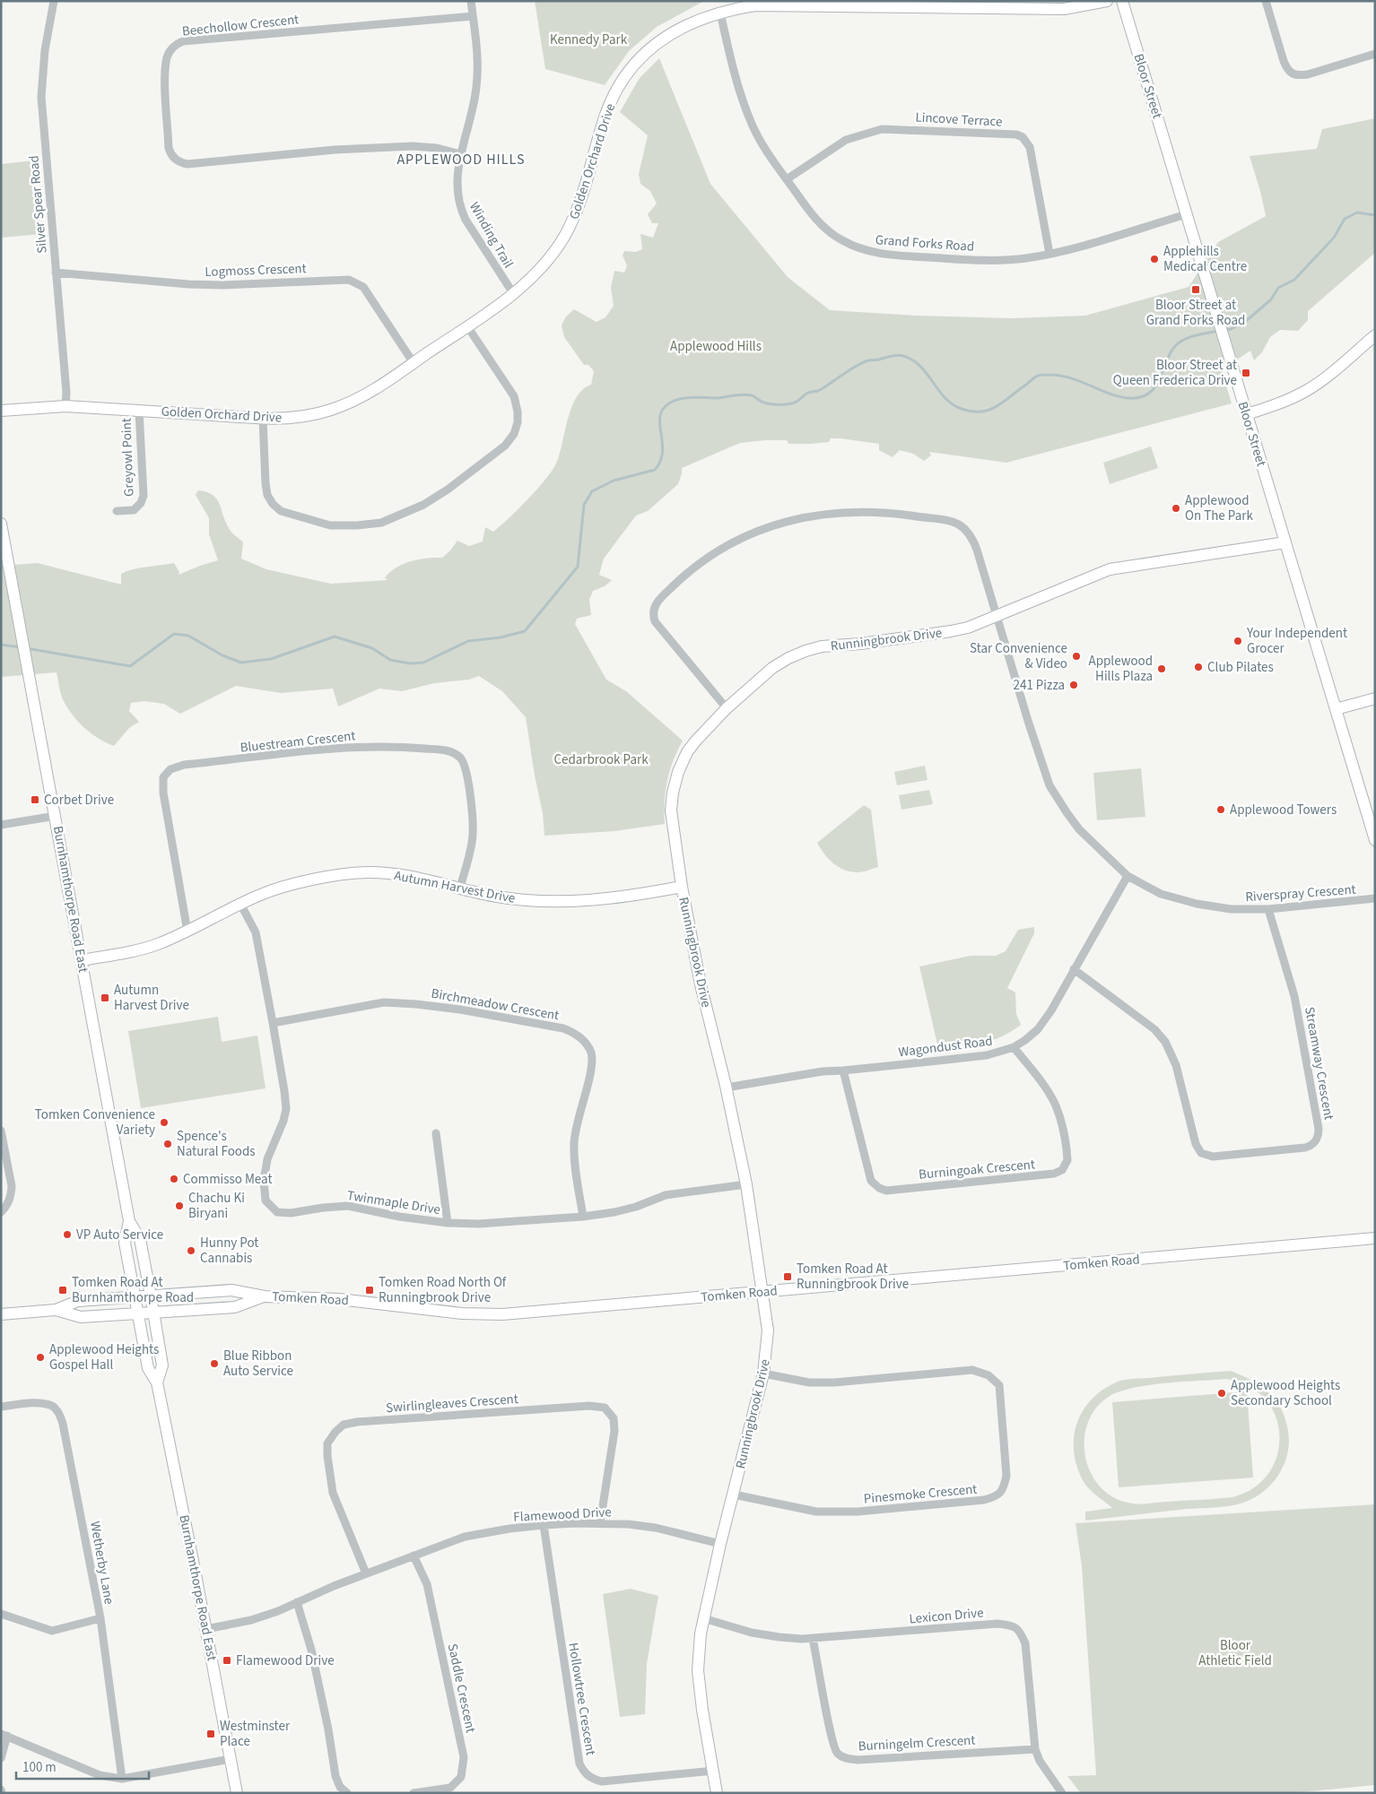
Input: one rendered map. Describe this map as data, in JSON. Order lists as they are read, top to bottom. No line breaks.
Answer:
{"streets":{"street":["Beechollow Crescent","Bloor Street","Lincove Terrace","Golden Orchard Drive","Silver Spear Road","Winding Trail","Grand Forks Road","Logmoss Crescent","Greyowl Point","Runningbrook Drive","Bluestream Crescent","Autumn Harvest Drive","Riverspray Crescent","Burnhamthorpe Road East","Birchmeadow Crescent","Wagondust Road","Streamway Crescent","Burningoak Crescent","Twinmaple Drive","Tomken Road","Swirlingleaves Crescent","Pinesmoke Crescent","Flamewood Drive","Wetherby Lane","Lexicon Drive","Saddle Crescent","Hollowtree Crescent","Burningelm Crescent"]},"crossings":[["Beechollow Crescent","Winding Trail"],["Bloor Street","Grand Forks Road"],["Bloor Street","Runningbrook Drive"],["Lincove Terrace","Grand Forks Road"],["Golden Orchard Drive","Silver Spear Road"],["Golden Orchard Drive","Winding Trail"],["Golden Orchard Drive","Grand Forks Road"],["Golden Orchard Drive","Logmoss Crescent"],["Golden Orchard Drive","Greyowl Point"],["Silver Spear Road","Logmoss Crescent"],["Runningbrook Drive","Autumn Harvest Drive"],["Runningbrook Drive","Riverspray Crescent"],["Runningbrook Drive","Wagondust Road"],["Runningbrook Drive","Twinmaple Drive"],["Runningbrook Drive","Tomken Road"],["Runningbrook Drive","Pinesmoke Crescent"],["Runningbrook Drive","Flamewood Drive"],["Runningbrook Drive","Lexicon Drive"],["Runningbrook Drive","Hollowtree Crescent"],["Bluestream Crescent","Autumn Harvest Drive"],["Autumn Harvest Drive","Burnhamthorpe Road East"],["Autumn Harvest Drive","Twinmaple Drive"],["Riverspray Crescent","Wagondust Road"],["Riverspray Crescent","Streamway Crescent"],["Burnhamthorpe Road East","Tomken Road"],["Burnhamthorpe Road East","Flamewood Drive"],["Birchmeadow Crescent","Twinmaple Drive"],["Wagondust Road","Streamway Crescent"],["Wagondust Road","Burningoak Crescent"],["Swirlingleaves Crescent","Flamewood Drive"],["Flamewood Drive","Saddle Crescent"],["Flamewood Drive","Hollowtree Crescent"],["Lexicon Drive","Burningelm Crescent"]],"districts":["APPLEWOOD HILLS"],"parks":["Kennedy Park","Applewood Hills","Cedarbrook Park","Bloor Athletic Field"],"places":{"other":["Applehills Medical Centre","Applewood On The Park","Your Independent Grocer","Star Convenience & Video","Club Pilates","Applewood Hills Plaza","241 Pizza","Applewood Towers","Tomken Convenience Variety","Spence's Natural Foods","Commisso Meat","Chachu Ki Biryani","VP Auto Service","Hunny Pot Cannabis","Applewood Heights Gospel Hall","Blue Ribbon Auto Service","Applewood Heights Secondary School"],"transit":["Bloor Street at Grand Forks Road","Bloor Street at Queen Frederica Drive","Corbet Drive","Autumn Harvest Drive","Tomken Road At Runningbrook Drive","Tomken Road At Burnhamthorpe Road","Tomken Road North Of Runningbrook Drive","Flamewood Drive","Westminster Place"]},"scale_bar":"100 m"}
